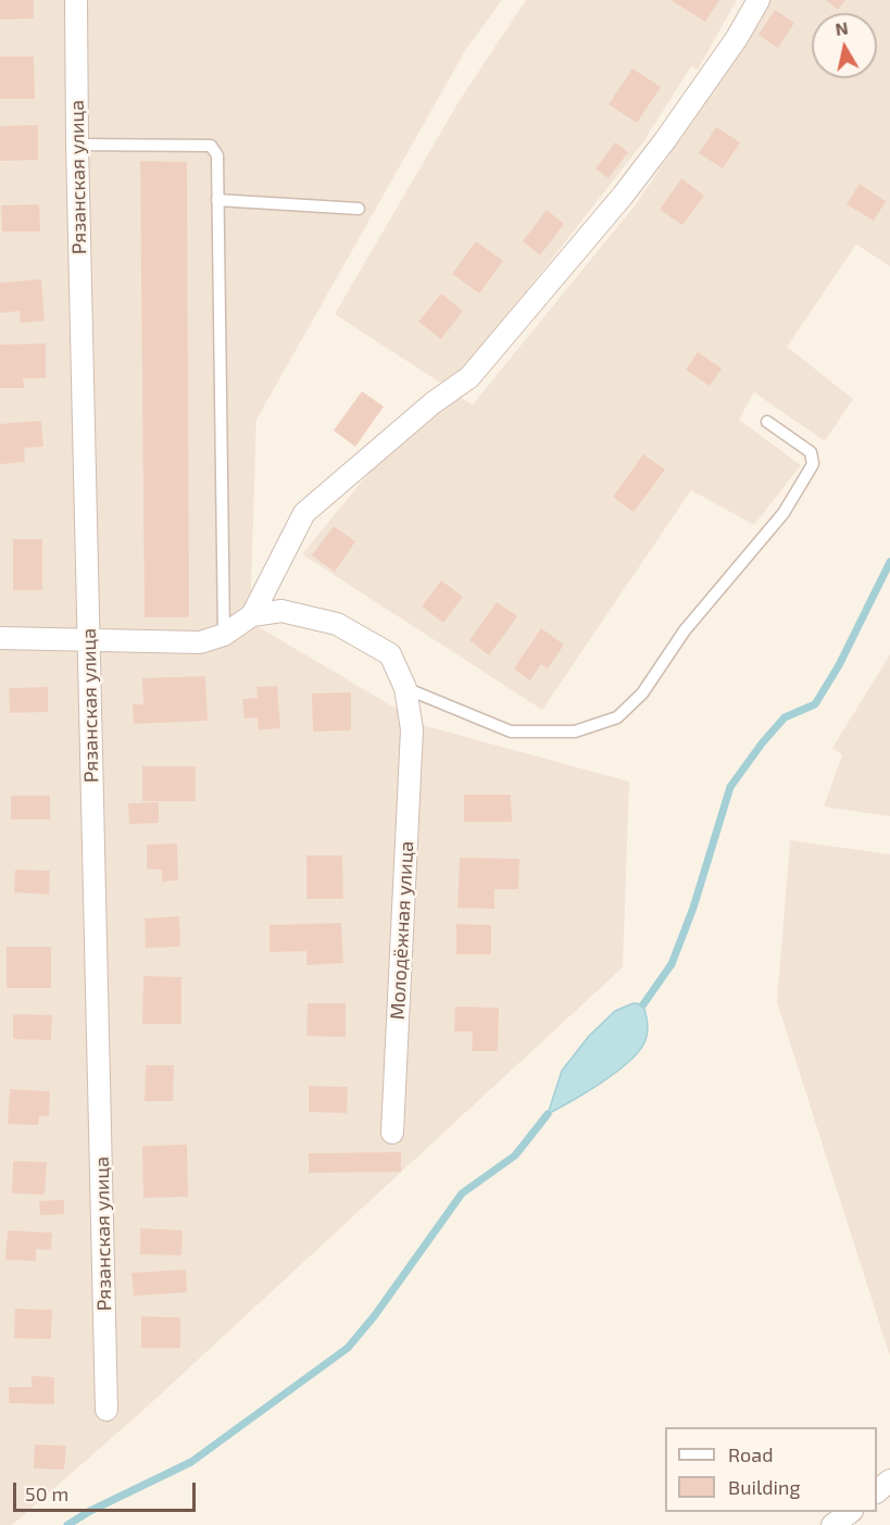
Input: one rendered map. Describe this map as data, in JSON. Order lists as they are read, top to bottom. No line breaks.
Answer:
{"streets":{"street":["Рязанская улица","Молодёжная улица"]},"legend":["Road","Building"],"scale_bar":"50 m","north":"top"}
